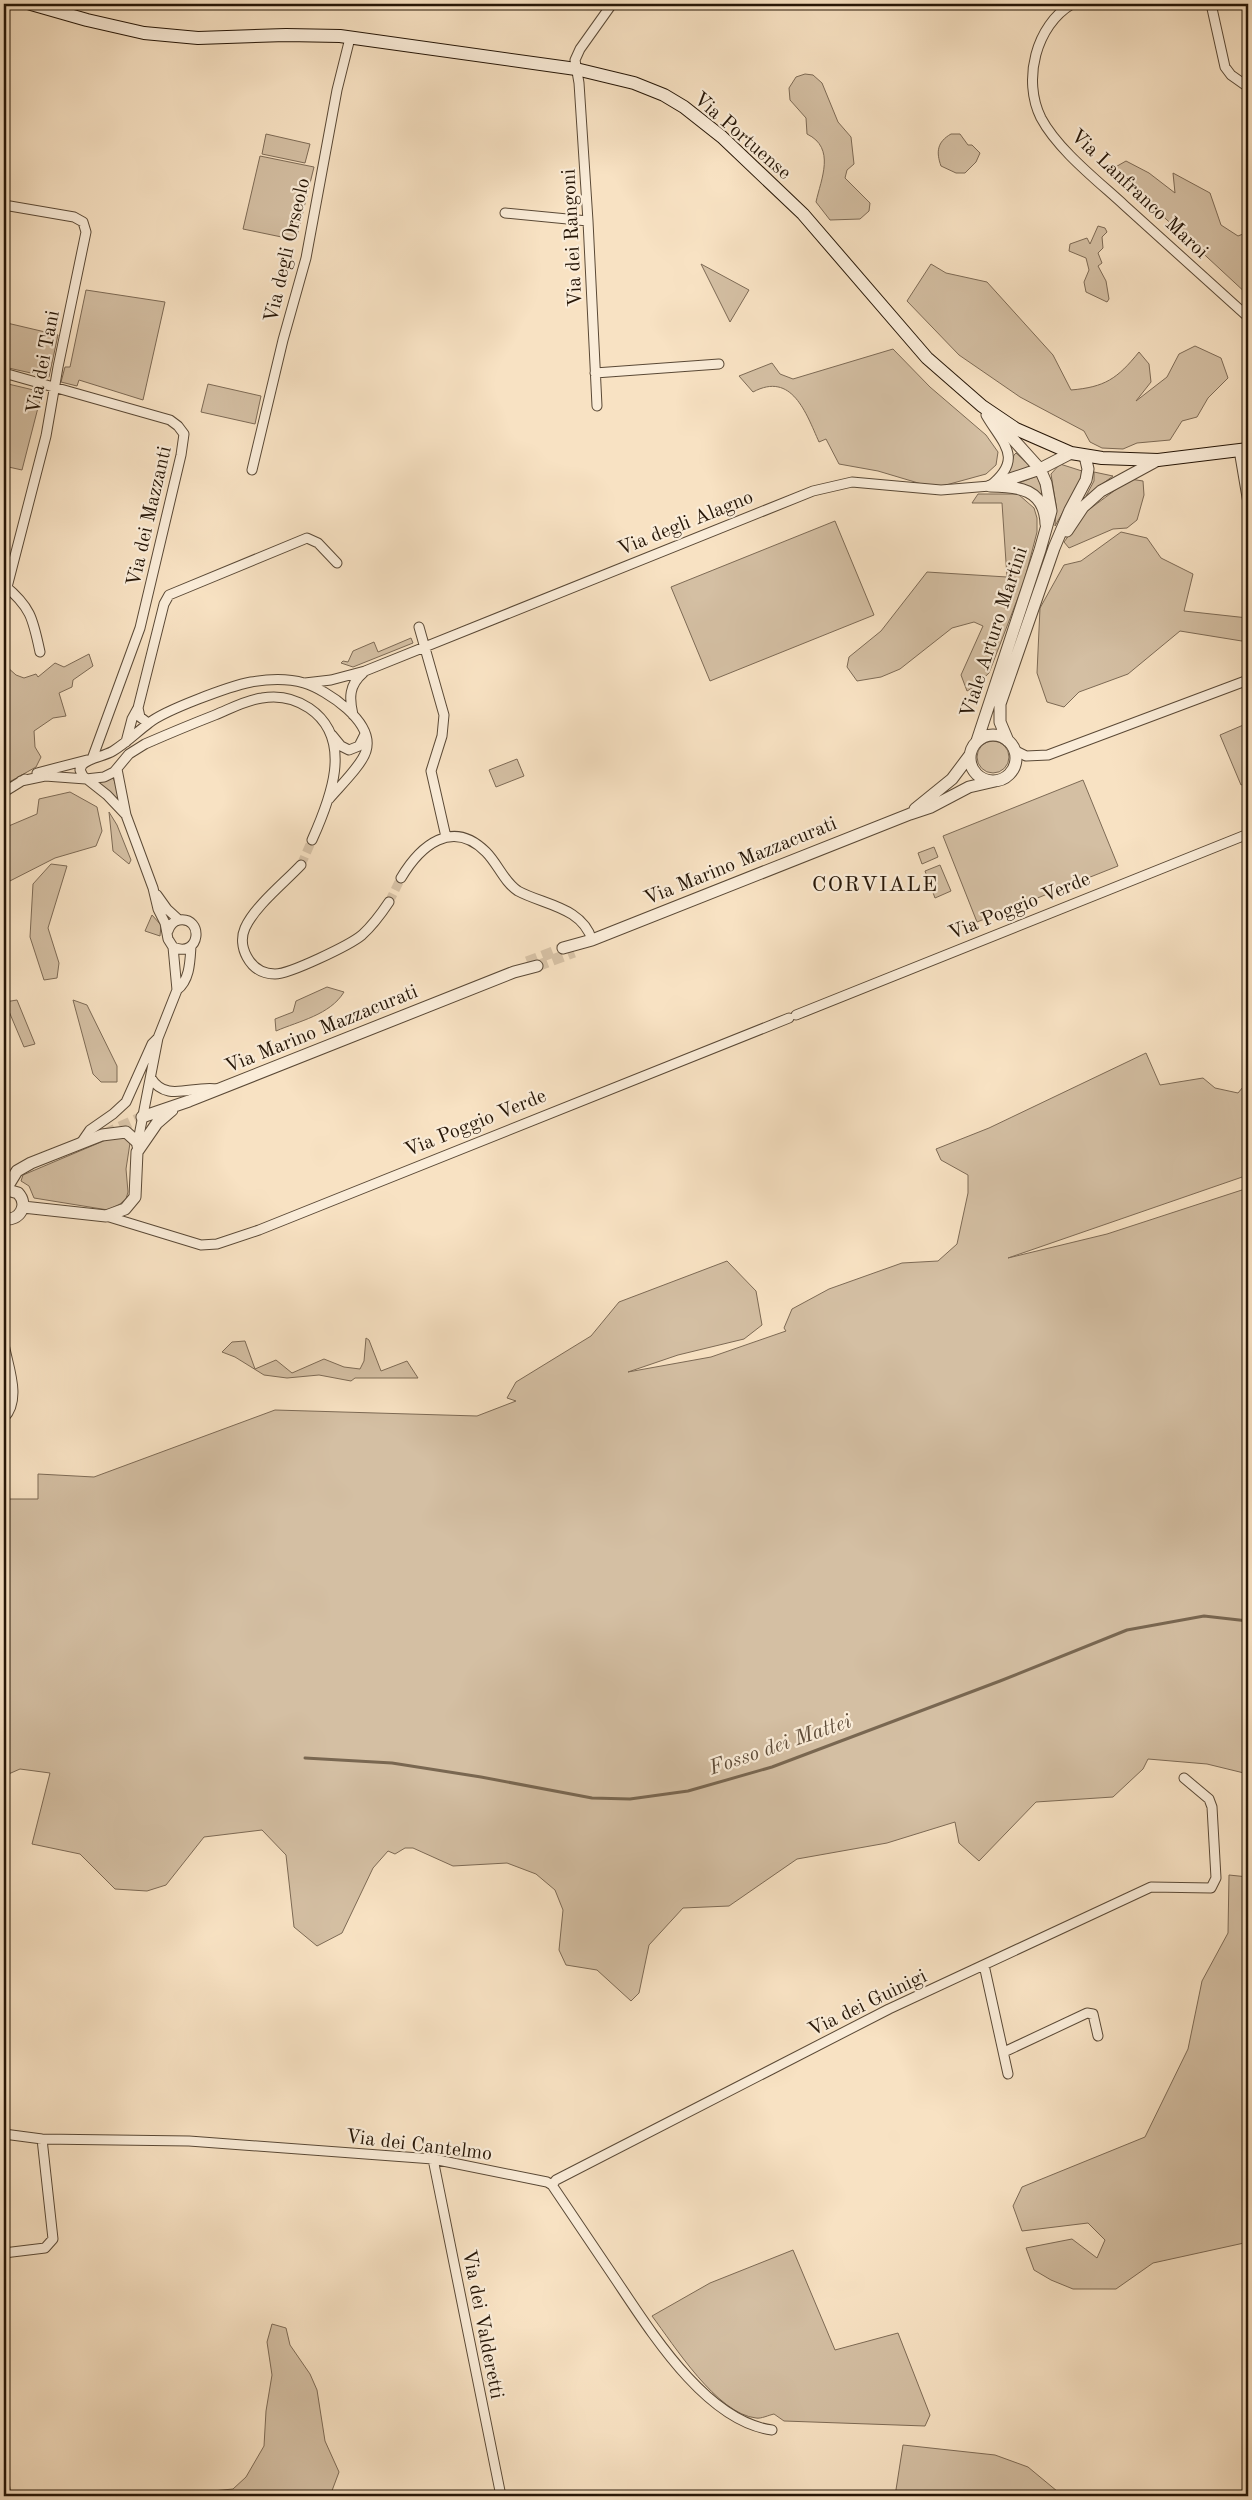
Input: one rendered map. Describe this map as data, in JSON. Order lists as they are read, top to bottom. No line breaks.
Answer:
{"streets":{"main road":["Via Portuense"],"street":["Via Lanfranco Maroi","Via dei Rangoni","Via degli Orseolo","Via dei Tani","Via dei Mazzanti","Via degli Alagno","Viale Arturo Martini","Via Marino Mazzacurati","Via Poggio Verde","Via dei Guinigi","Via dei Cantelmo","Via dei Valderetti"]},"crossings":[["Via Portuense","Via dei Rangoni"],["Via Portuense","Via degli Orseolo"],["Via Portuense","Via degli Alagno"],["Via Portuense","Viale Arturo Martini"],["Via dei Tani","Via dei Mazzanti"],["Via degli Alagno","Viale Arturo Martini"],["Viale Arturo Martini","Via Marino Mazzacurati"],["Via dei Guinigi","Via dei Cantelmo"],["Via dei Cantelmo","Via dei Valderetti"]],"districts":["CORVIALE"],"water":["Fosso dei Mattei"]}
